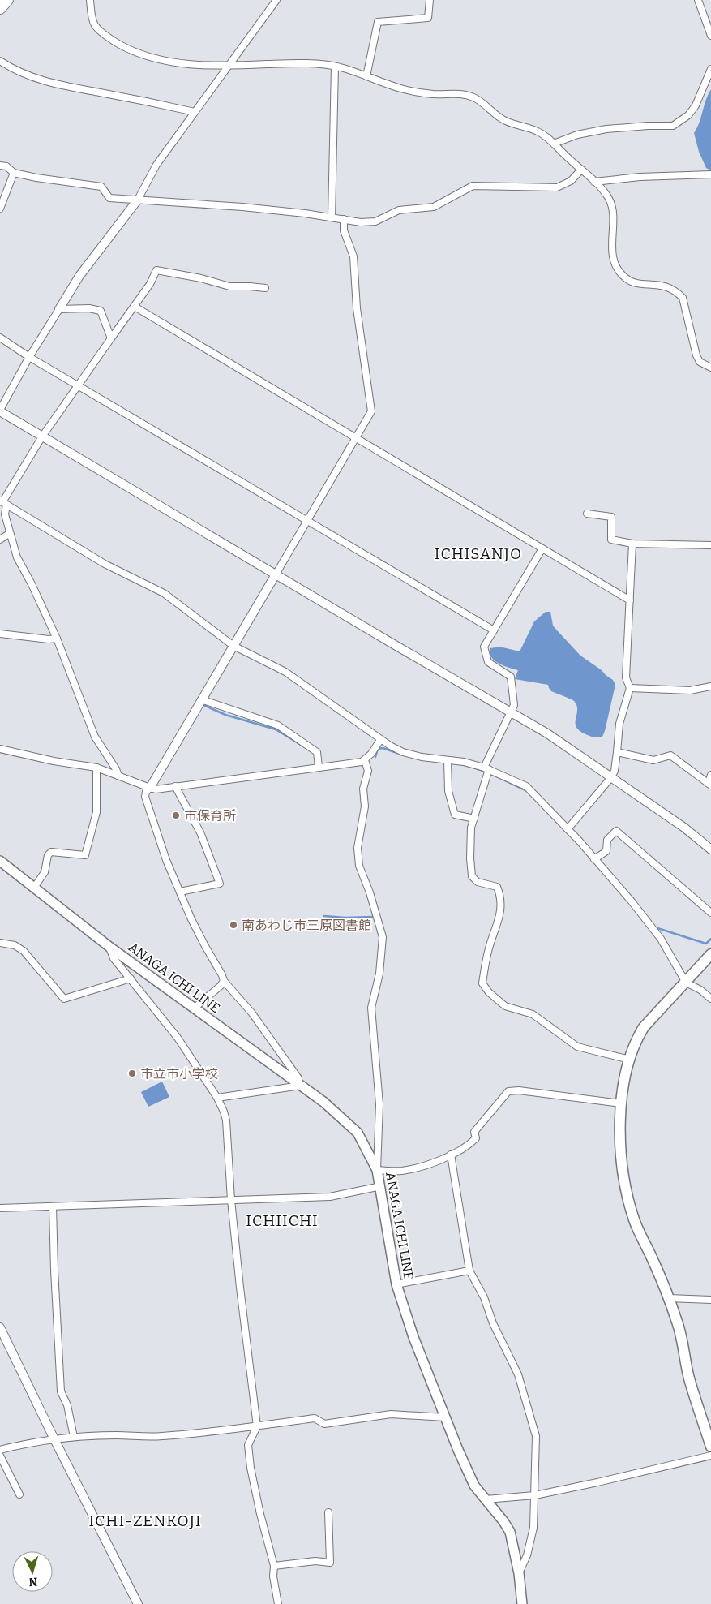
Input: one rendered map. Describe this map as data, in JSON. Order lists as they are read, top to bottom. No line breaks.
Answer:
{"streets":{"main road":["ANAGA ICHI LINE"]},"districts":["ICHISANJO","ICHIICHI","ICHI-ZENKOJI"],"places":["市保育所","南あわじ市三原図書館","市立市小学校"],"north":"bottom"}
